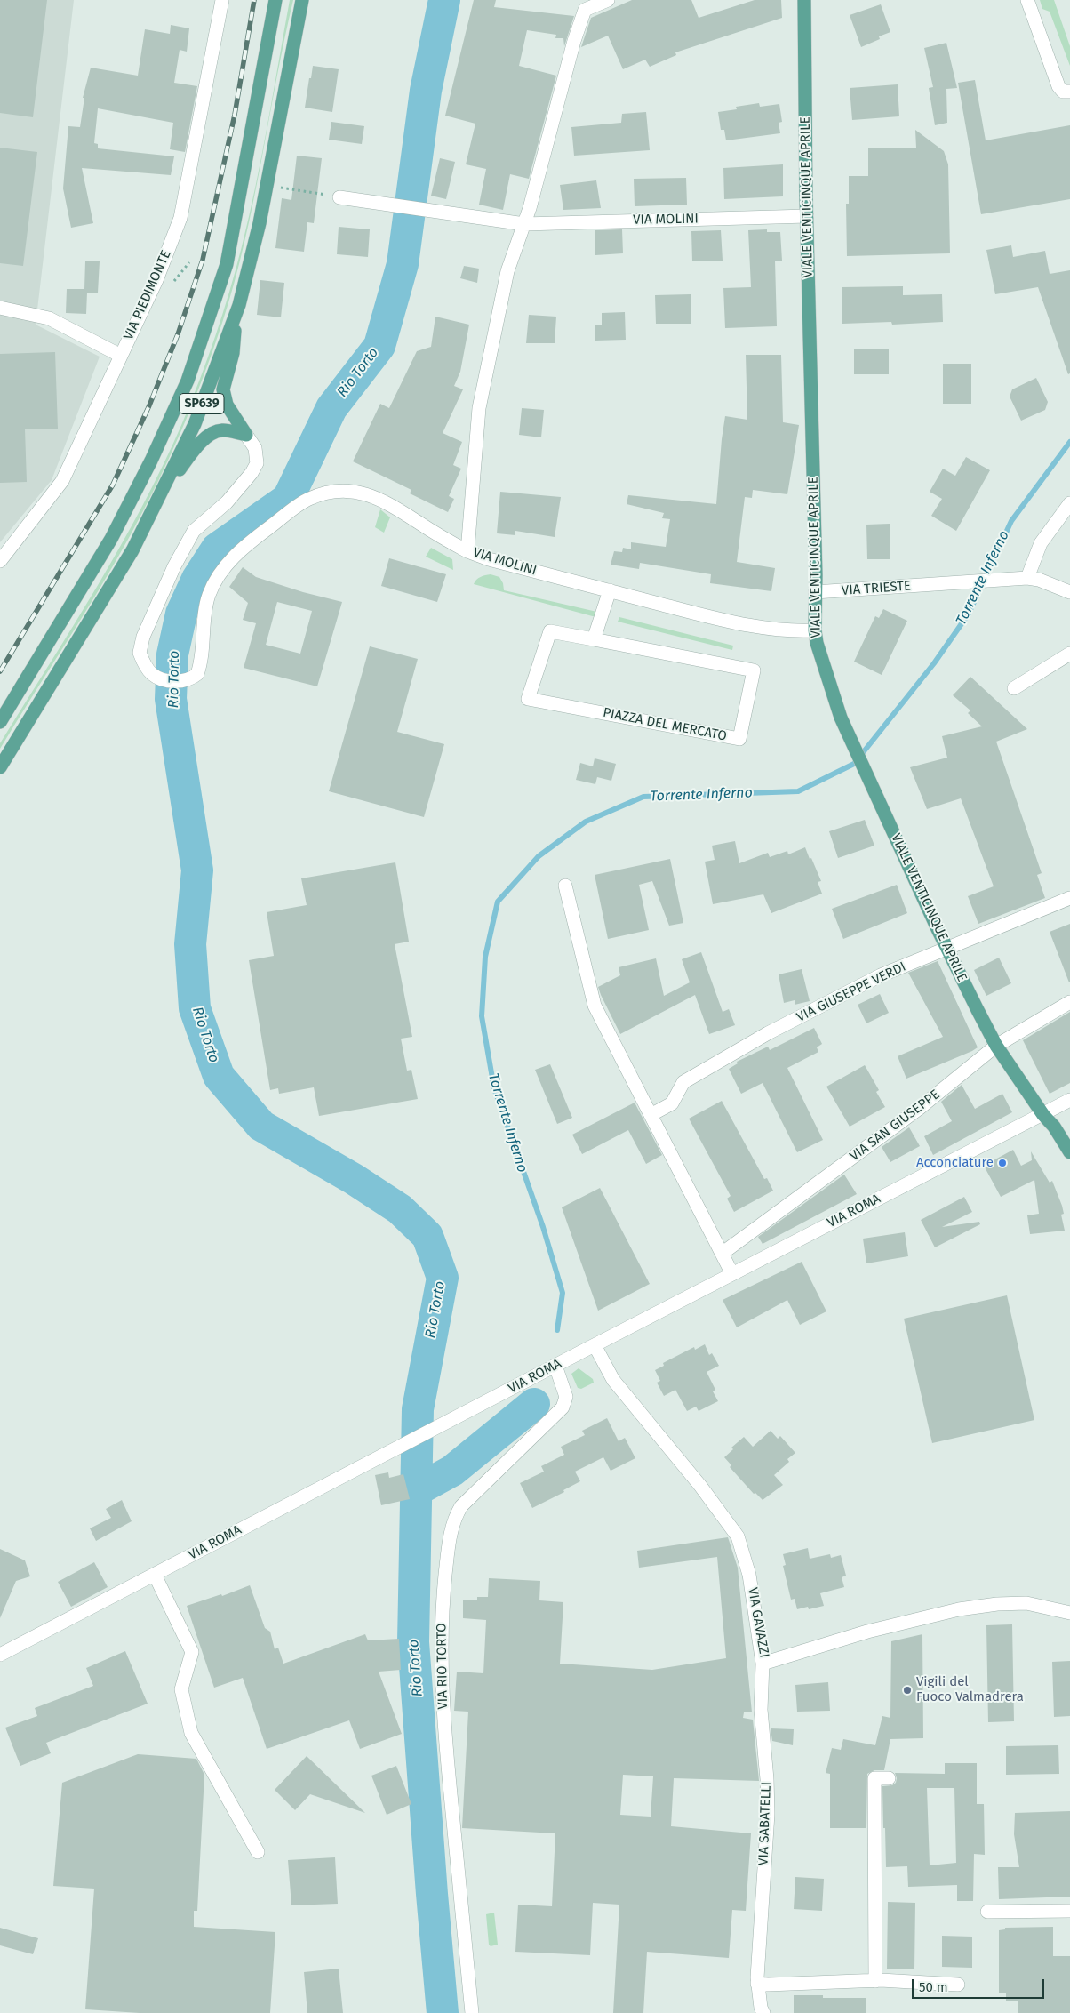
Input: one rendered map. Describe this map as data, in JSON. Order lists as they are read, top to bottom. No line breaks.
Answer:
{"streets":{"main road":["VIALE VENTICINQUE APRILE","SP639"],"street":["VIA MOLINI","VIA PIEDIMONTE","VIA TRIESTE","PIAZZA DEL MERCATO","VIA GIUSEPPE VERDI","VIA SAN GIUSEPPE","VIA ROMA","VIA GAVAZZI","VIA RIO TORTO","VIA SABATELLI"]},"crossings":[["VIALE VENTICINQUE APRILE","VIA MOLINI"],["VIALE VENTICINQUE APRILE","VIA TRIESTE"],["VIALE VENTICINQUE APRILE","VIA GIUSEPPE VERDI"],["VIALE VENTICINQUE APRILE","VIA SAN GIUSEPPE"],["VIALE VENTICINQUE APRILE","VIA ROMA"],["VIA ROMA","VIA GAVAZZI"],["VIA ROMA","VIA RIO TORTO"],["VIA GAVAZZI","VIA SABATELLI"]],"water":["Rio Torto","Torrente Inferno"],"places":["Acconciature","Vigili del Fuoco Valmadrera"],"scale_bar":"50 m"}
